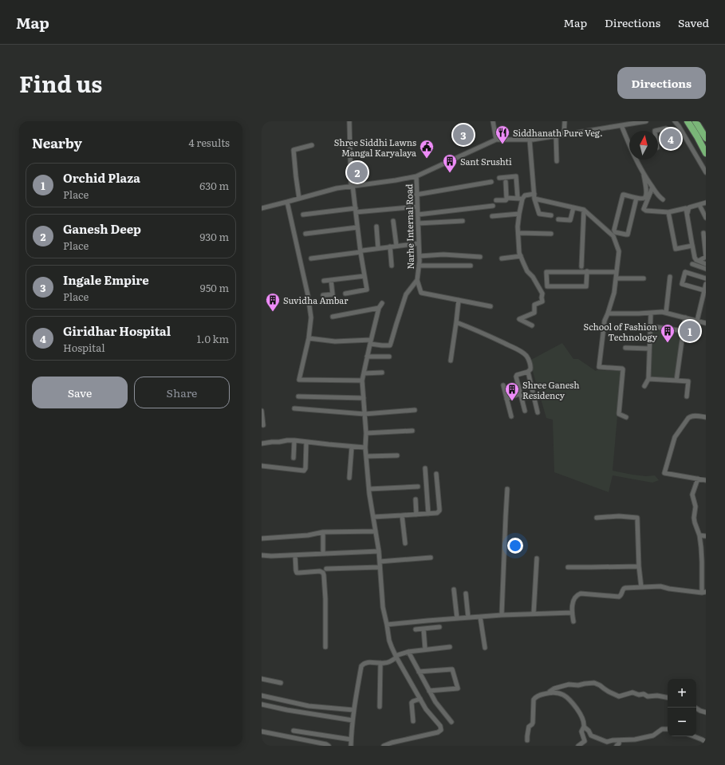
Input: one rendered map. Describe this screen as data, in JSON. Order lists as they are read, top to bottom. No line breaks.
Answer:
{"streets":{"street":["Narhe Internal Road"]},"places":{"restaurant":["Siddhanath Pure Veg."],"public building":["Shree Siddhi Lawns Mangal Karyalaya"],"building":["Sant Srushti","Suvidha Ambar","School of Fashion Technology","Shree Ganesh Residency"]},"north":"top","page":{"header":"Map","nav":["Map","Directions","Saved"],"title":"Find us","buttons":["Directions",["Save","Share"]],"heading":["Nearby","4 results"],"pins":["3","4","2","1"],"list":[{"mark":"1","name":"Orchid Plaza","note":"Place","value":"630 m"},{"mark":"2","name":"Ganesh Deep","note":"Place","value":"930 m"},{"mark":"3","name":"Ingale Empire","note":"Place","value":"950 m"},{"mark":"4","name":"Giridhar Hospital","note":"Hospital","value":"1.0 km"}],"map_buttons":["+","−"]}}
